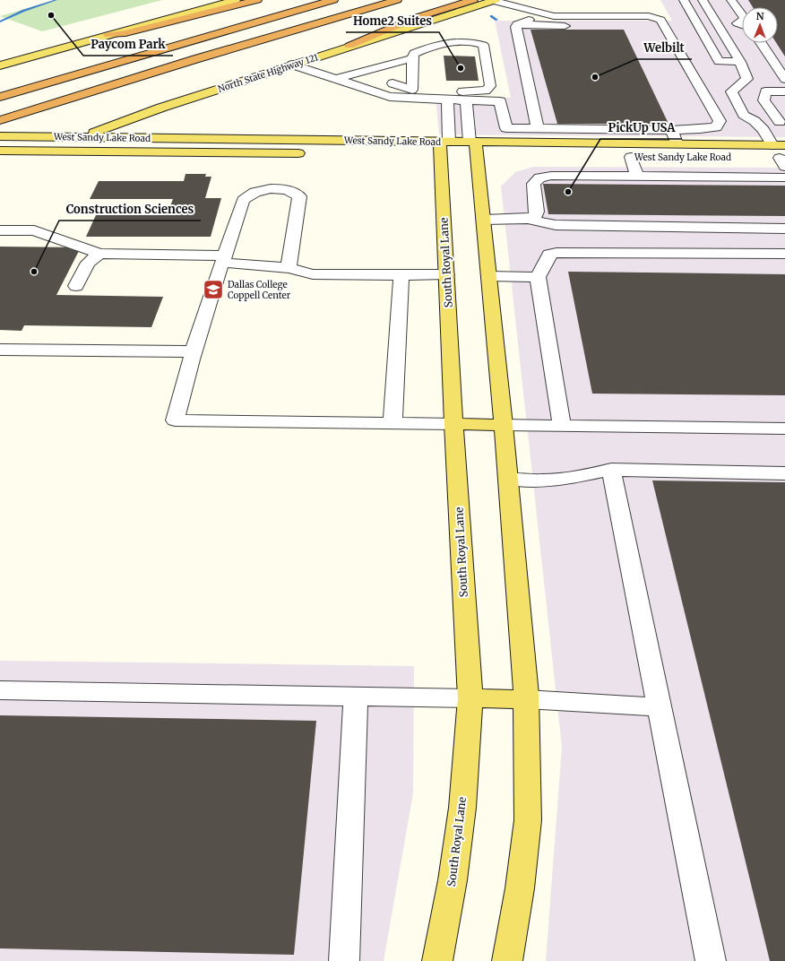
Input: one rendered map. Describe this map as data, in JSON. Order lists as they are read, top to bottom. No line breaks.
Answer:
{"streets":{"main road":["North State Highway 121","West Sandy Lake Road","South Royal Lane"]},"crossings":[["North State Highway 121","West Sandy Lake Road"],["West Sandy Lake Road","South Royal Lane"]],"places":{"other":["Paycom Park","Home2 Suites","Welbilt","PickUp USA","Construction Sciences"],"school or university":["Dallas College Coppell Center"]},"north":"top"}
